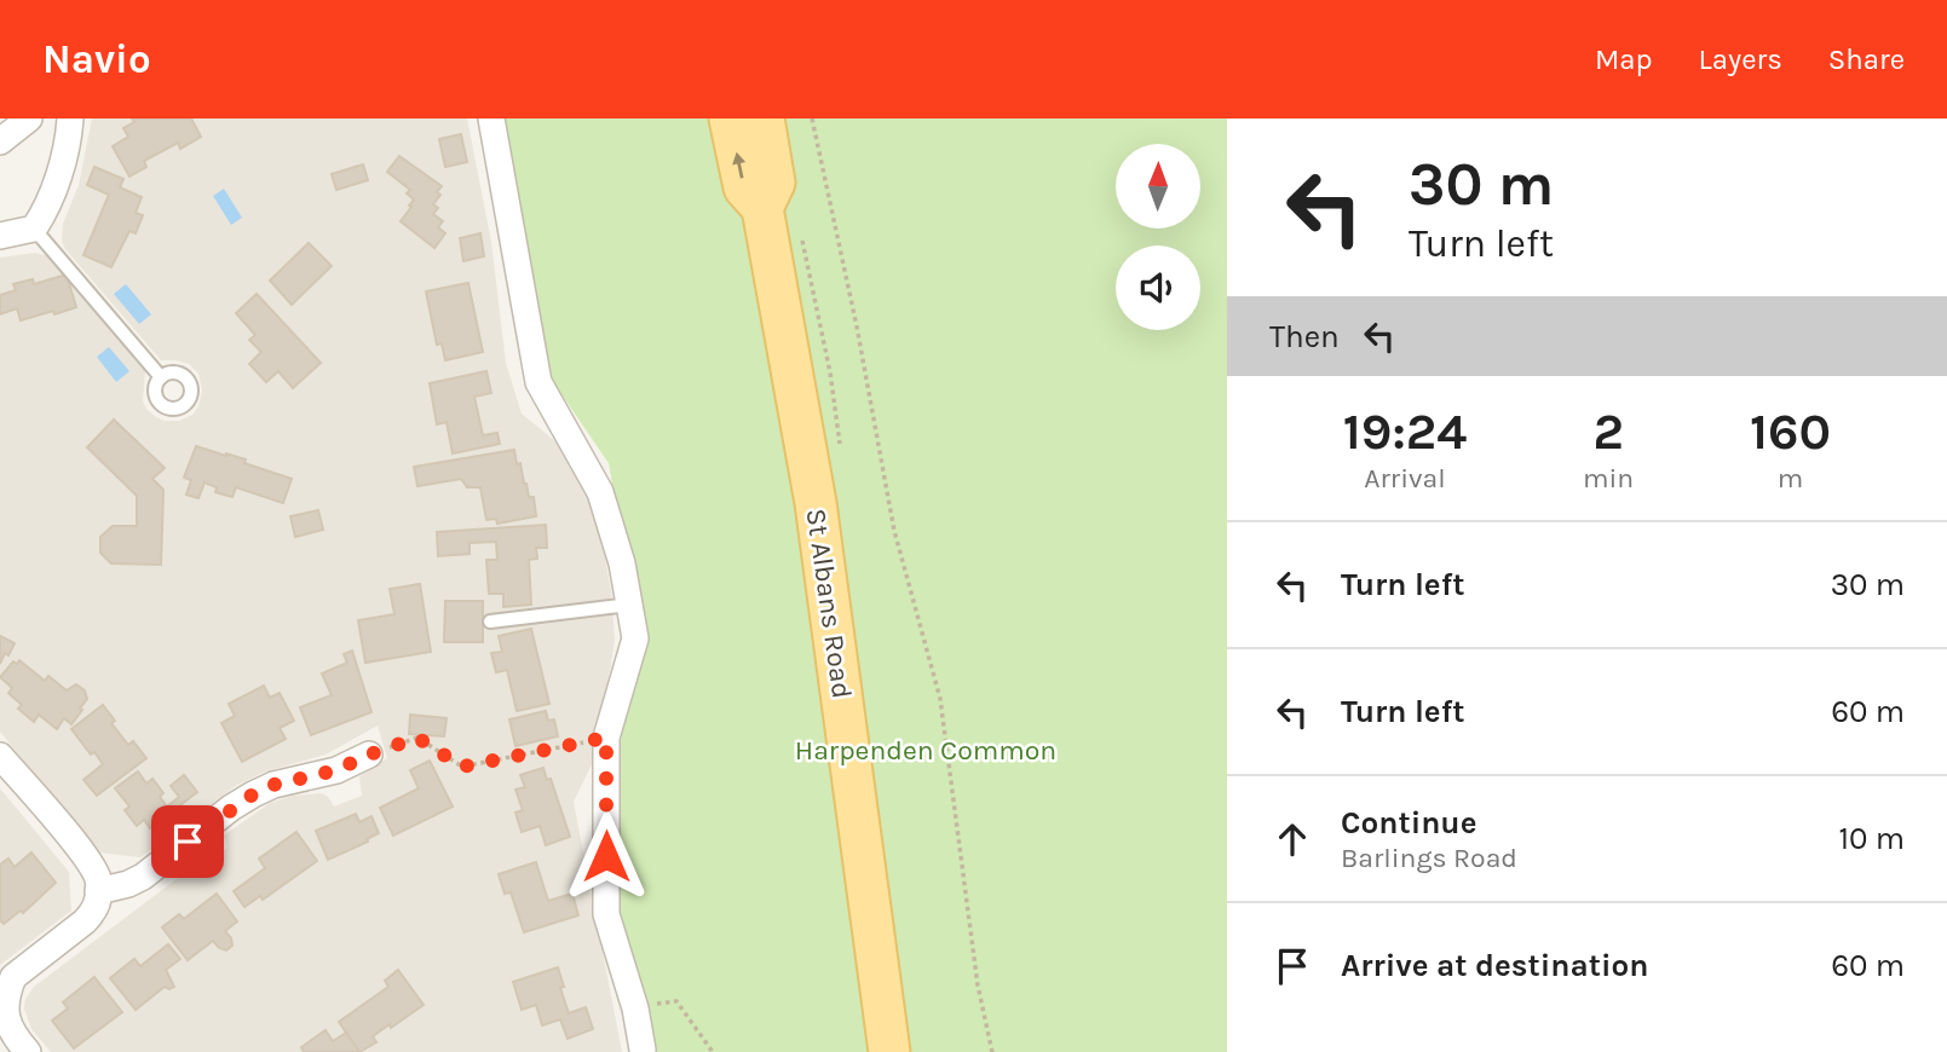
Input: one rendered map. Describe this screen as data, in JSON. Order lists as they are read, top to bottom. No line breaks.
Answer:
{"streets":{"main road":["St Albans Road"]},"parks":["Harpenden Common"],"north":"top","page":{"header":"Navio","nav":["Map","Layers","Share"],"turn":["30 m","Turn left"],"then":"Then","eta":["19:24","Arrival","2","min","160","m"],"list":[{"name":"Turn left","value":"30 m"},{"name":"Turn left","value":"60 m"},{"name":"Continue","note":"Barlings Road","value":"10 m"},{"name":"Arrive at destination","value":"60 m"}]}}
